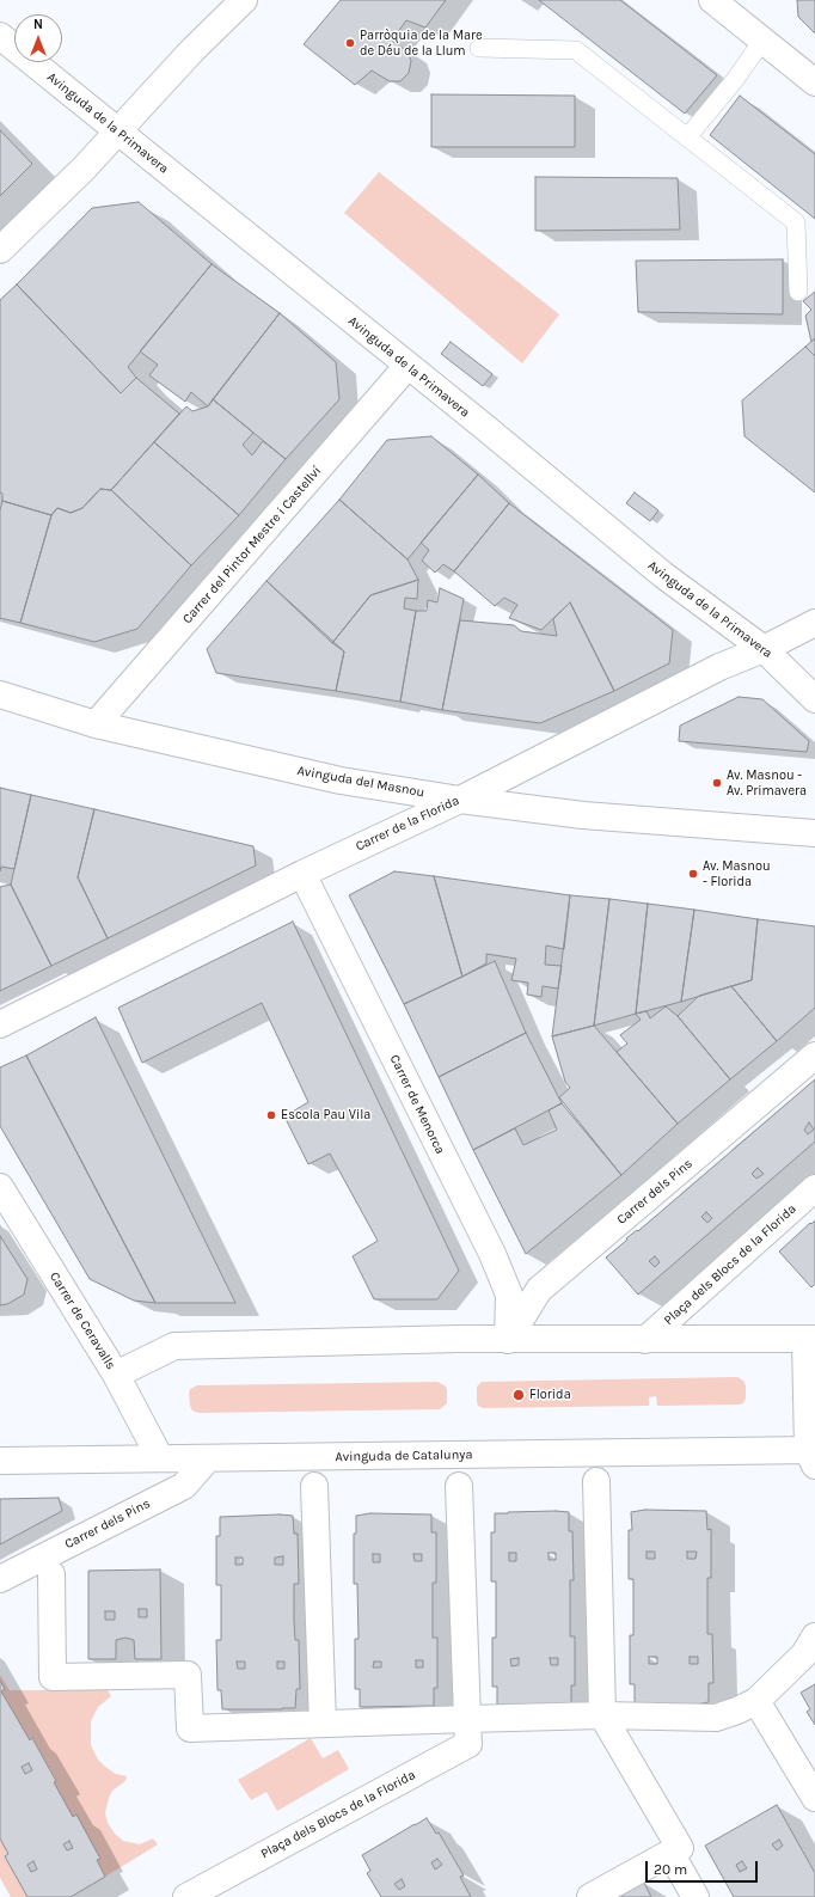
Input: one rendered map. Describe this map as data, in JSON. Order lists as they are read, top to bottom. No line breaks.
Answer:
{"streets":{"street":["Avinguda de la Primavera","Carrer del Pintor Mestre i Castellví","Avinguda del Masnou","Carrer de la Florida","Carrer de Menorca","Carrer dels Pins","Plaça dels Blocs de la Florida","Carrer de Ceravalls","Avinguda de Catalunya"]},"crossings":[["Avinguda de la Primavera","Carrer del Pintor Mestre i Castellví"],["Avinguda de la Primavera","Carrer de la Florida"],["Carrer del Pintor Mestre i Castellví","Avinguda del Masnou"],["Avinguda del Masnou","Carrer de la Florida"],["Carrer de la Florida","Carrer de Menorca"],["Carrer de Menorca","Carrer dels Pins"],["Carrer de Menorca","Avinguda de Catalunya"],["Carrer dels Pins","Avinguda de Catalunya"],["Plaça dels Blocs de la Florida","Avinguda de Catalunya"],["Carrer de Ceravalls","Avinguda de Catalunya"]],"places":["Parròquia de la Mare de Déu de la Llum","Av. Masnou - Av. Primavera","Av. Masnou - Florida","Escola Pau Vila","Florida"],"scale_bar":"20 m","north":"top"}
